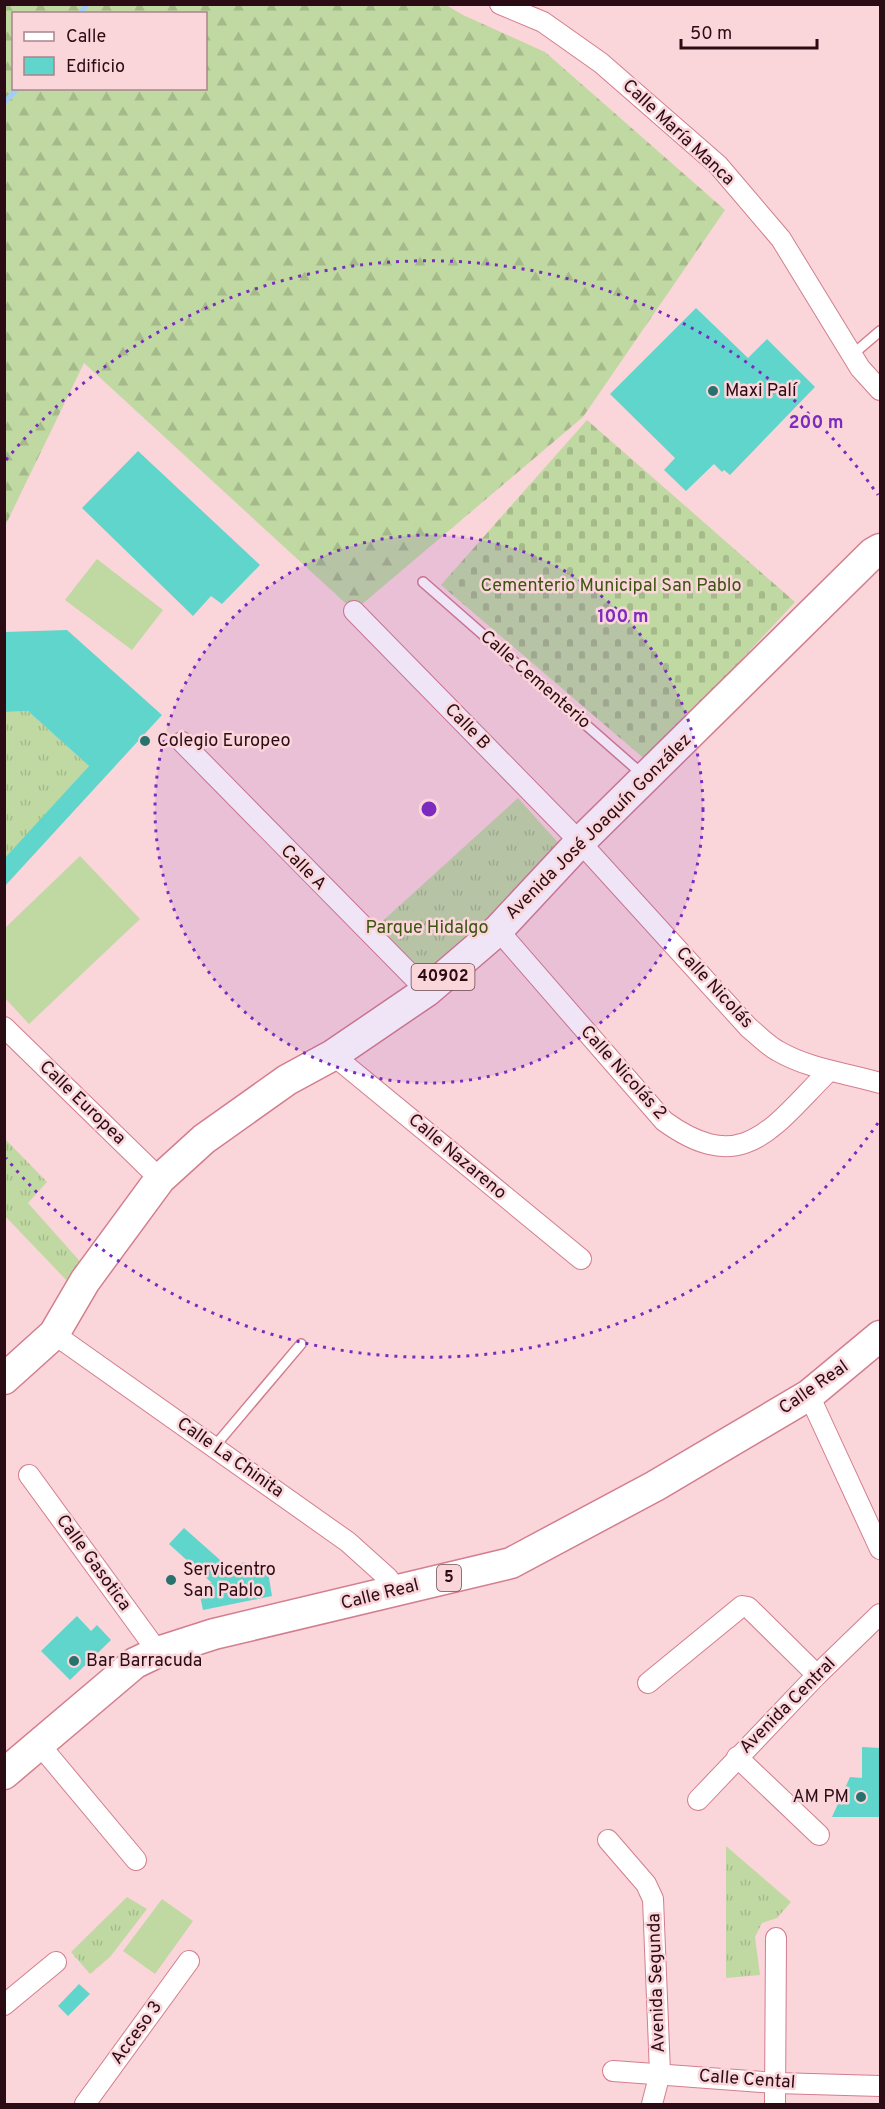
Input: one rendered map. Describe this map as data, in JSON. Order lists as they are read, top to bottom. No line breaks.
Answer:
{"streets":{"main road":["Avenida José Joaquín González","40902","Calle Real","5"],"street":["Calle María Manca","Calle B","Calle A","Calle Nicolás","Calle Nicolás 2","Calle Europea","Calle Nazareno","Calle La Chinita","Calle Gasotica","Avenida Central","Avenida Segunda","Acceso 3","Calle Cental"],"lane":["Calle Cementerio"]},"crossings":[["Calle Cementerio","Avenida José Joaquín González"],["Calle B","Avenida José Joaquín González"],["Calle B","Calle Nicolás"],["Avenida José Joaquín González","Calle A"],["Avenida José Joaquín González","Calle Nicolás"],["Avenida José Joaquín González","Calle Nicolás 2"],["Avenida José Joaquín González","Calle Europea"],["Avenida José Joaquín González","Calle Nazareno"],["Avenida José Joaquín González","Calle La Chinita"],["Calle Nicolás","Calle Nicolás 2"],["Calle Real","Calle La Chinita"],["Calle Real","Calle Gasotica"],["Avenida Segunda","Calle Cental"]],"parks":["Cementerio Municipal San Pablo","Parque Hidalgo"],"places":["Maxi Palí","Colegio Europeo","Servicentro San Pablo","Bar Barracuda","AM PM"],"legend":["Calle","Edificio"],"scale_bar":"50 m","rings":["200 m","100 m"]}
